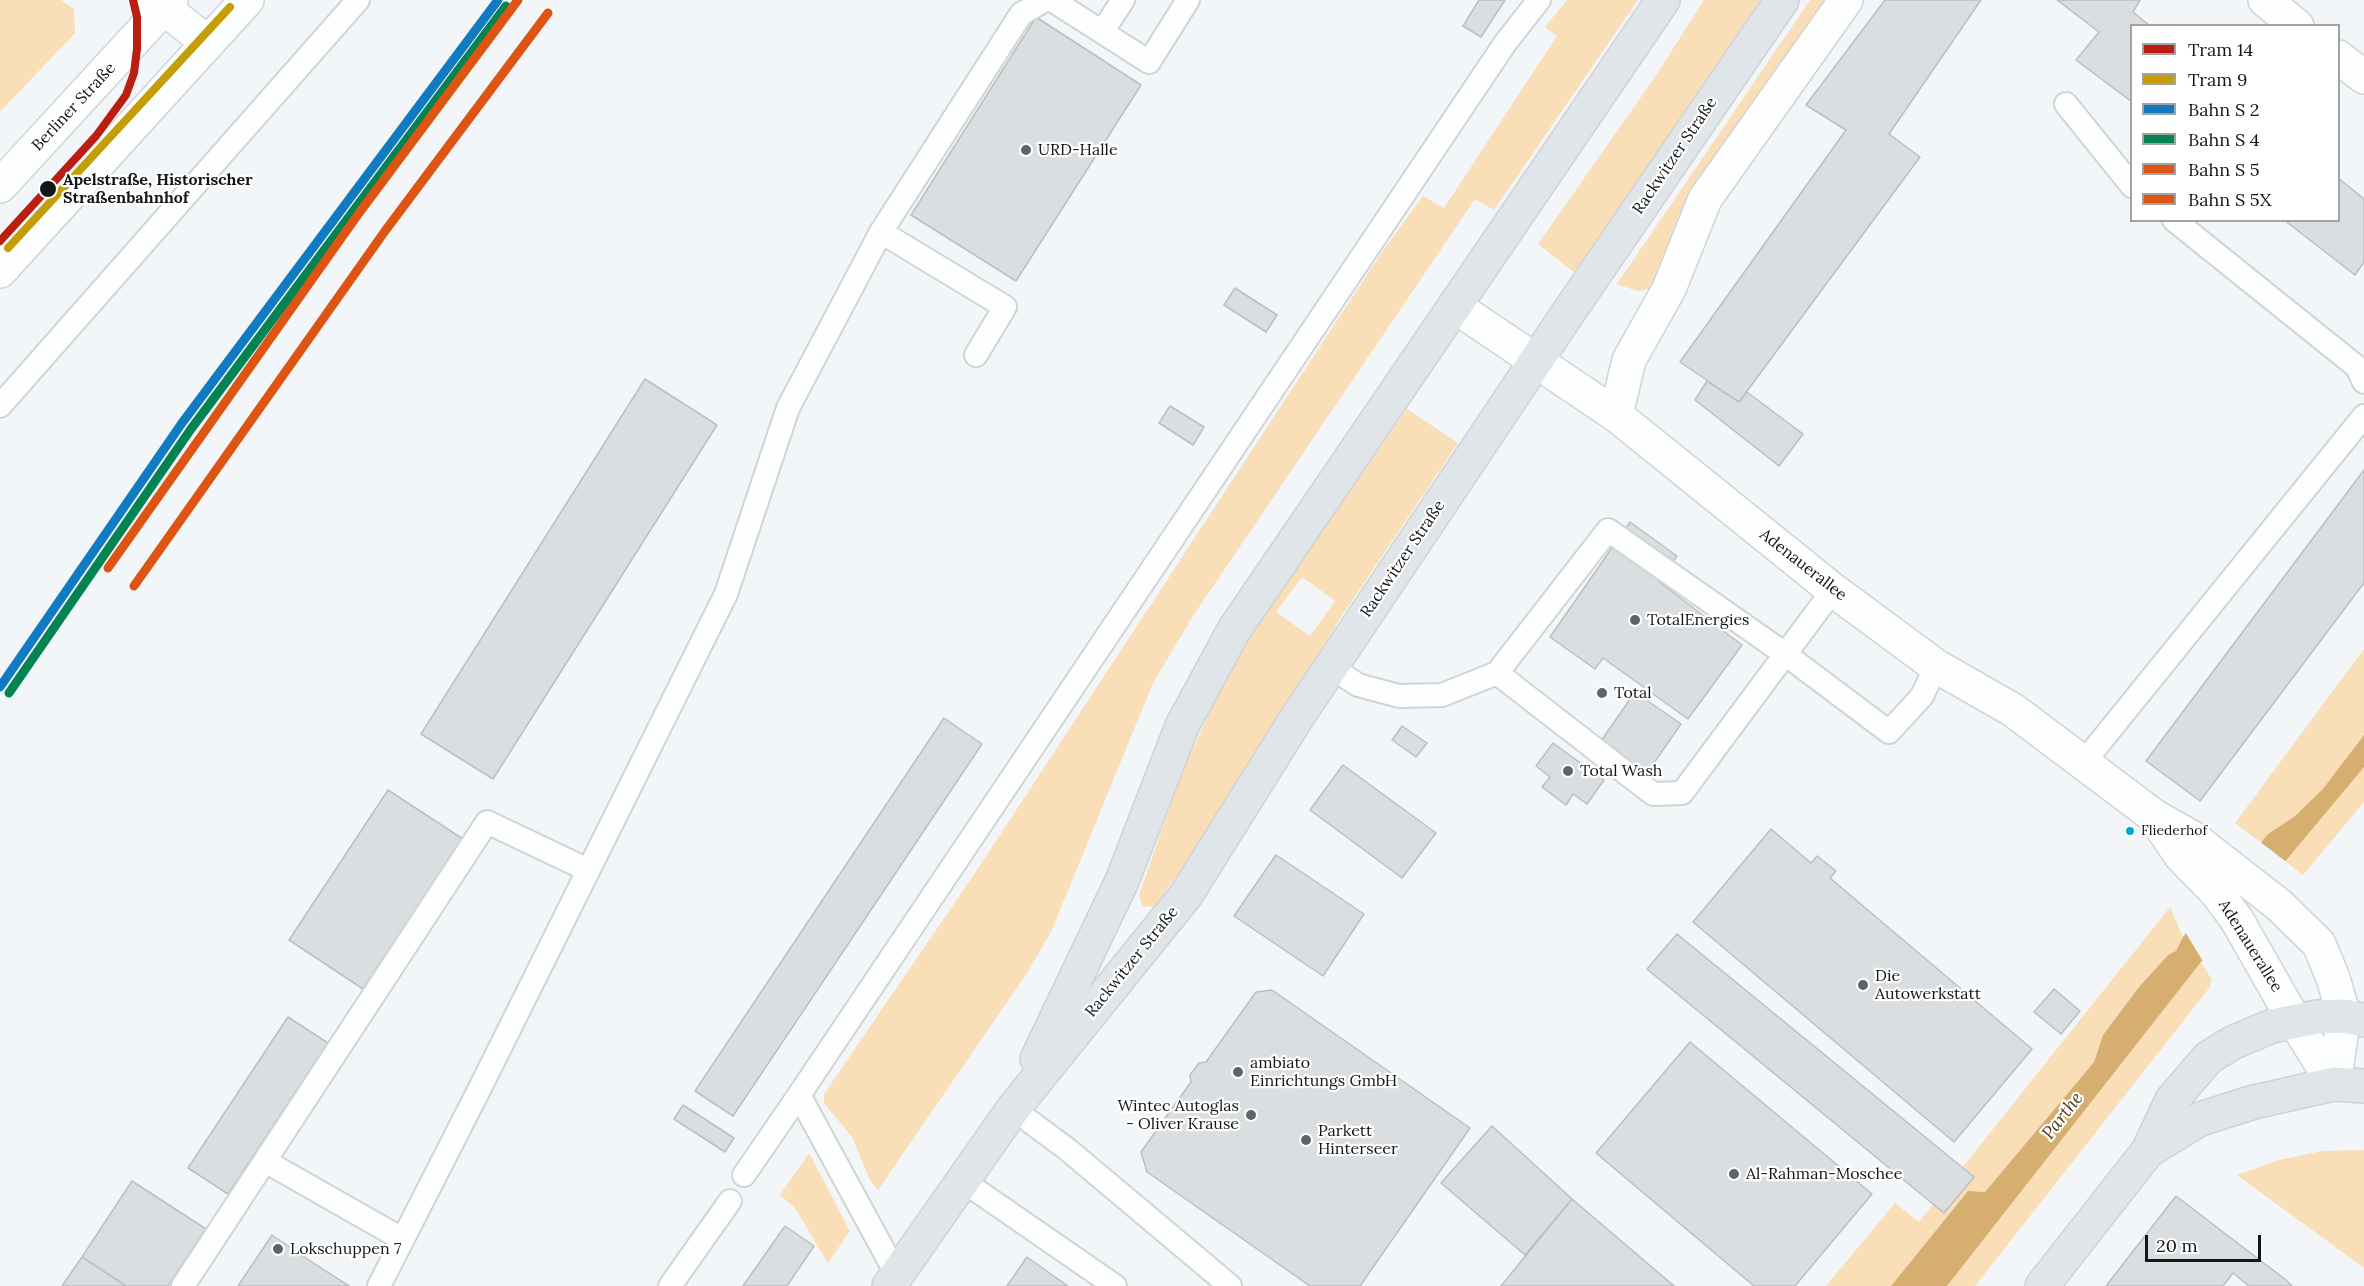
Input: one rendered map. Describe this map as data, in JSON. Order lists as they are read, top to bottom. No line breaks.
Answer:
{"streets":{"main road":["Berliner Straße","Rackwitzer Straße","Adenauerallee"]},"crossings":[["Rackwitzer Straße","Adenauerallee"]],"water":["Parthe"],"places":["URD-Halle","Apelstraße, Historischer Straßenbahnhof","TotalEnergies","Total","Total Wash","Fliederhof","Die Autowerkstatt","ambiato Einrichtungs GmbH","Wintec Autoglas - Oliver Krause","Parkett Hinterseer","Al-Rahman-Moschee","Lokschuppen 7"],"lines":["tram line 14","tram line 9"],"legend":["Tram 14","Tram 9","Bahn S 2","Bahn S 4","Bahn S 5","Bahn S 5X"],"scale_bar":"20 m"}
